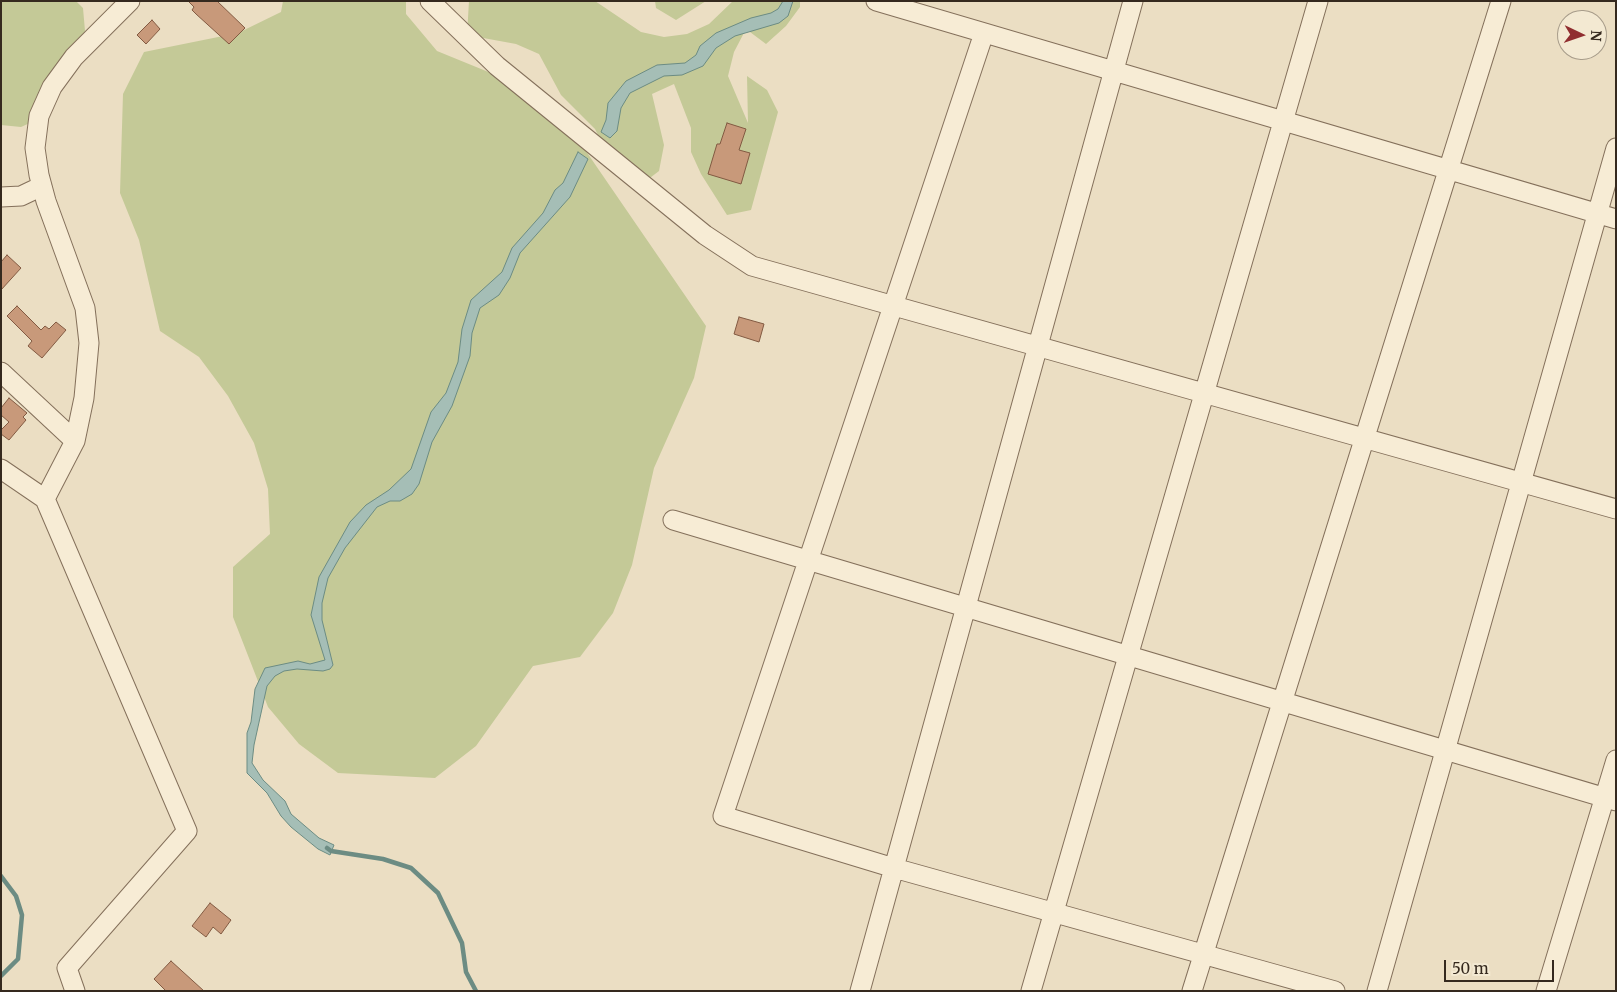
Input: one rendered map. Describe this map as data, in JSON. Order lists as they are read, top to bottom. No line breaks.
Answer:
{"scale_bar":"50 m","north":"right"}
